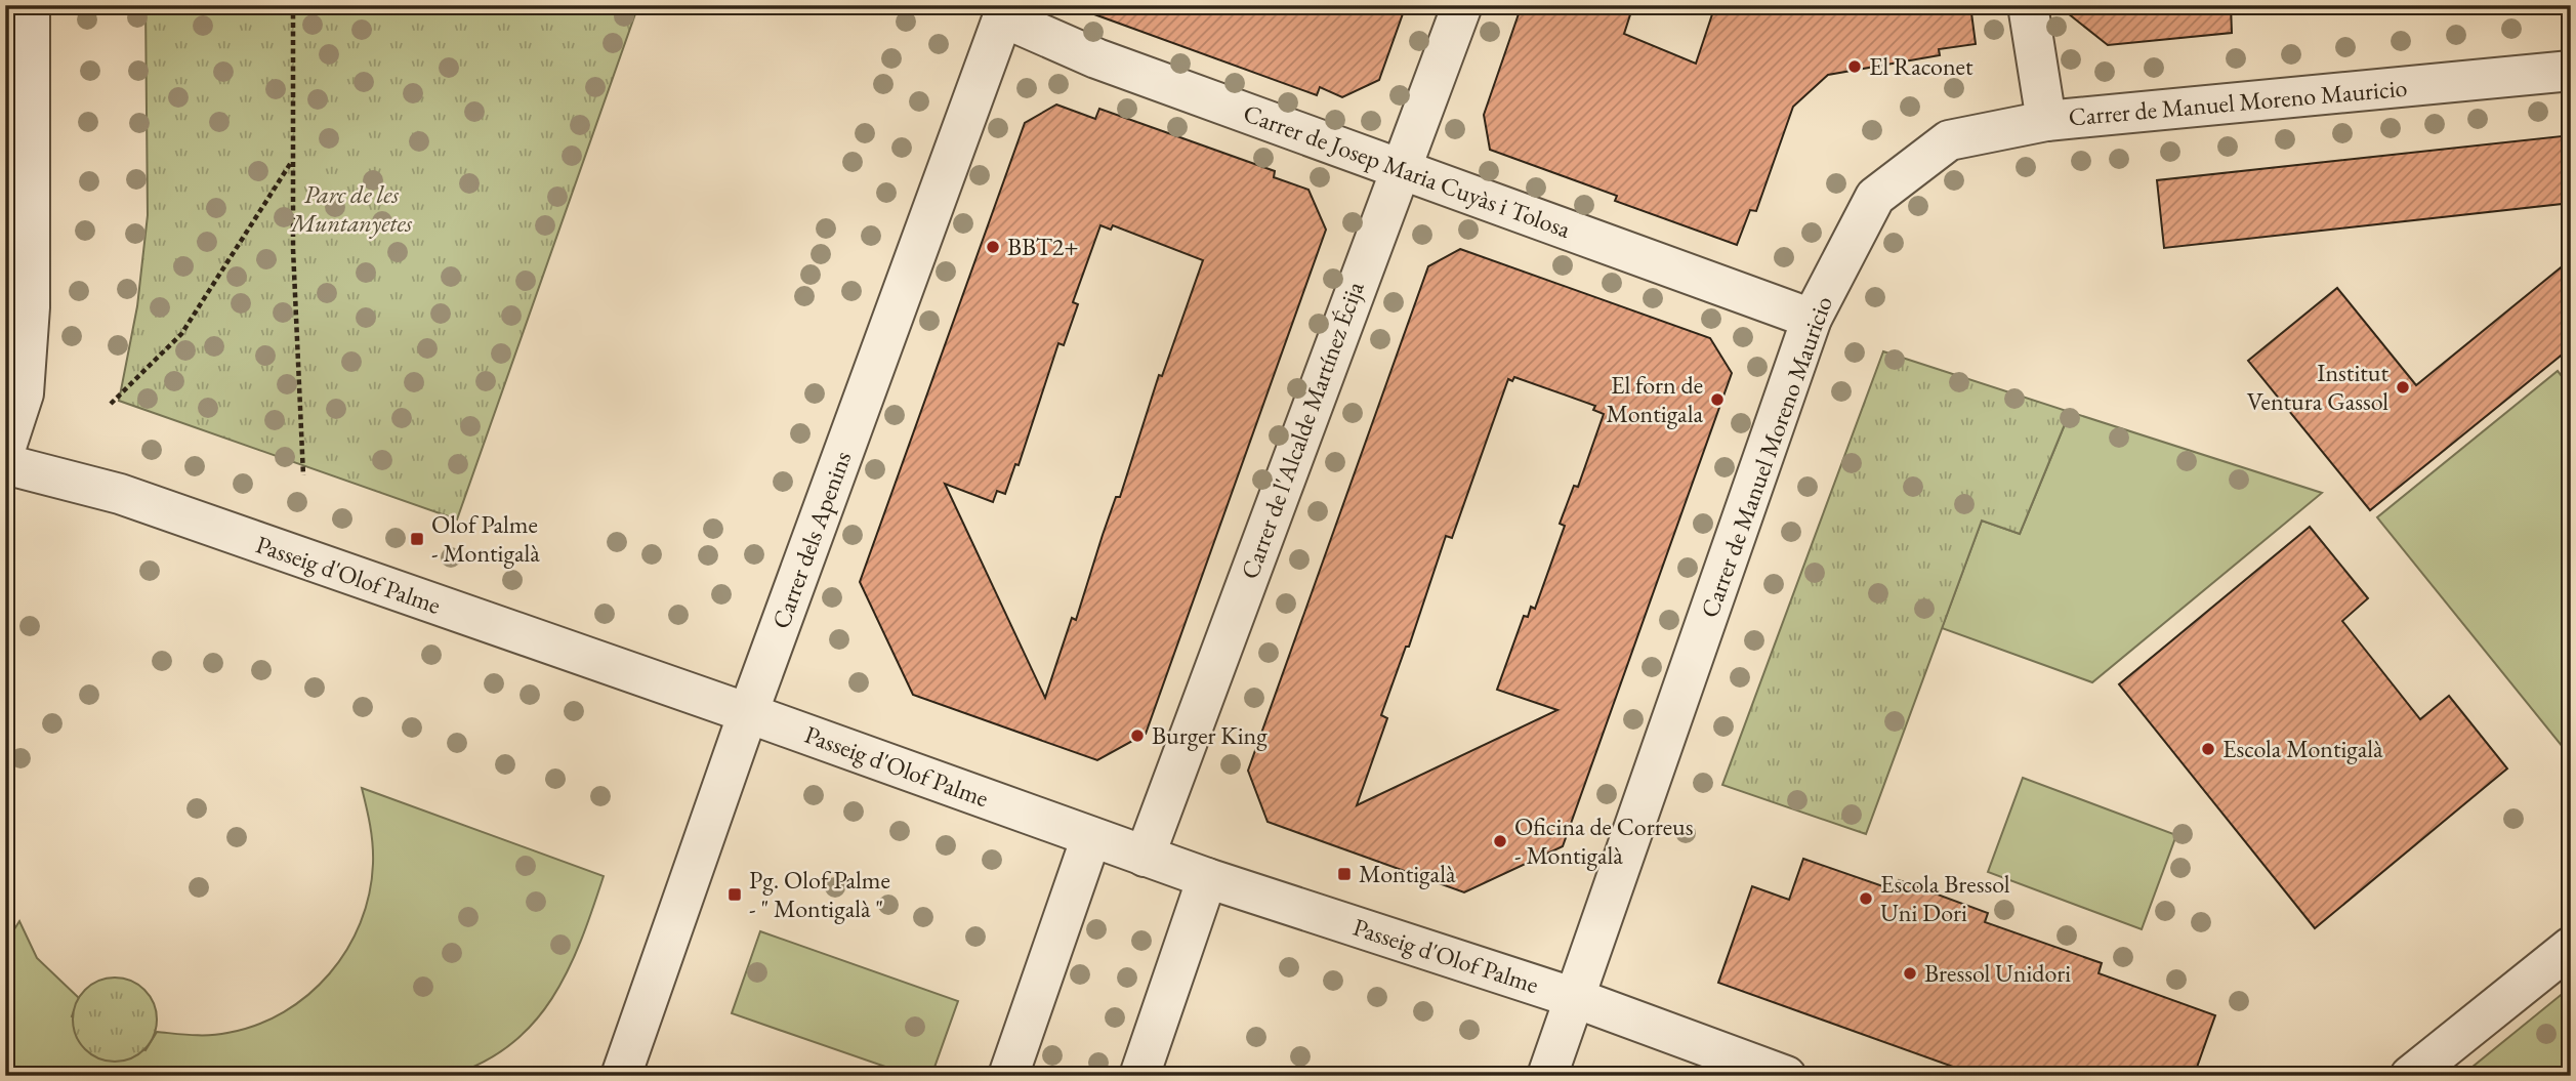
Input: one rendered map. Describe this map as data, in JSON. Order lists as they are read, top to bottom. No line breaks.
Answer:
{"streets":{"street":["Carrer de Manuel Moreno Mauricio","Carrer de Josep Maria Cuyàs i Tolosa","Carrer de l'Alcalde Martínez Écija","Carrer dels Apenins","Passeig d'Olof Palme"]},"crossings":[["Carrer de Manuel Moreno Mauricio","Carrer de Josep Maria Cuyàs i Tolosa"],["Carrer de Manuel Moreno Mauricio","Passeig d'Olof Palme"],["Carrer de Josep Maria Cuyàs i Tolosa","Carrer de l'Alcalde Martínez Écija"],["Carrer de Josep Maria Cuyàs i Tolosa","Carrer dels Apenins"],["Carrer de l'Alcalde Martínez Écija","Passeig d'Olof Palme"],["Carrer dels Apenins","Passeig d'Olof Palme"]],"parks":["Parc de les Muntanyetes"],"places":{"other":["El Raconet","BBT2+","Institut Ventura Gassol","El forn de Montigala","Burger King","Escola Montigalà","Oficina de Correus - Montigalà","Escola Bressol Uni Dori","Bressol Unidori"],"transit":["Olof Palme - Montigalà","Montigalà","Pg. Olof Palme - \" Montigalà \""]}}
